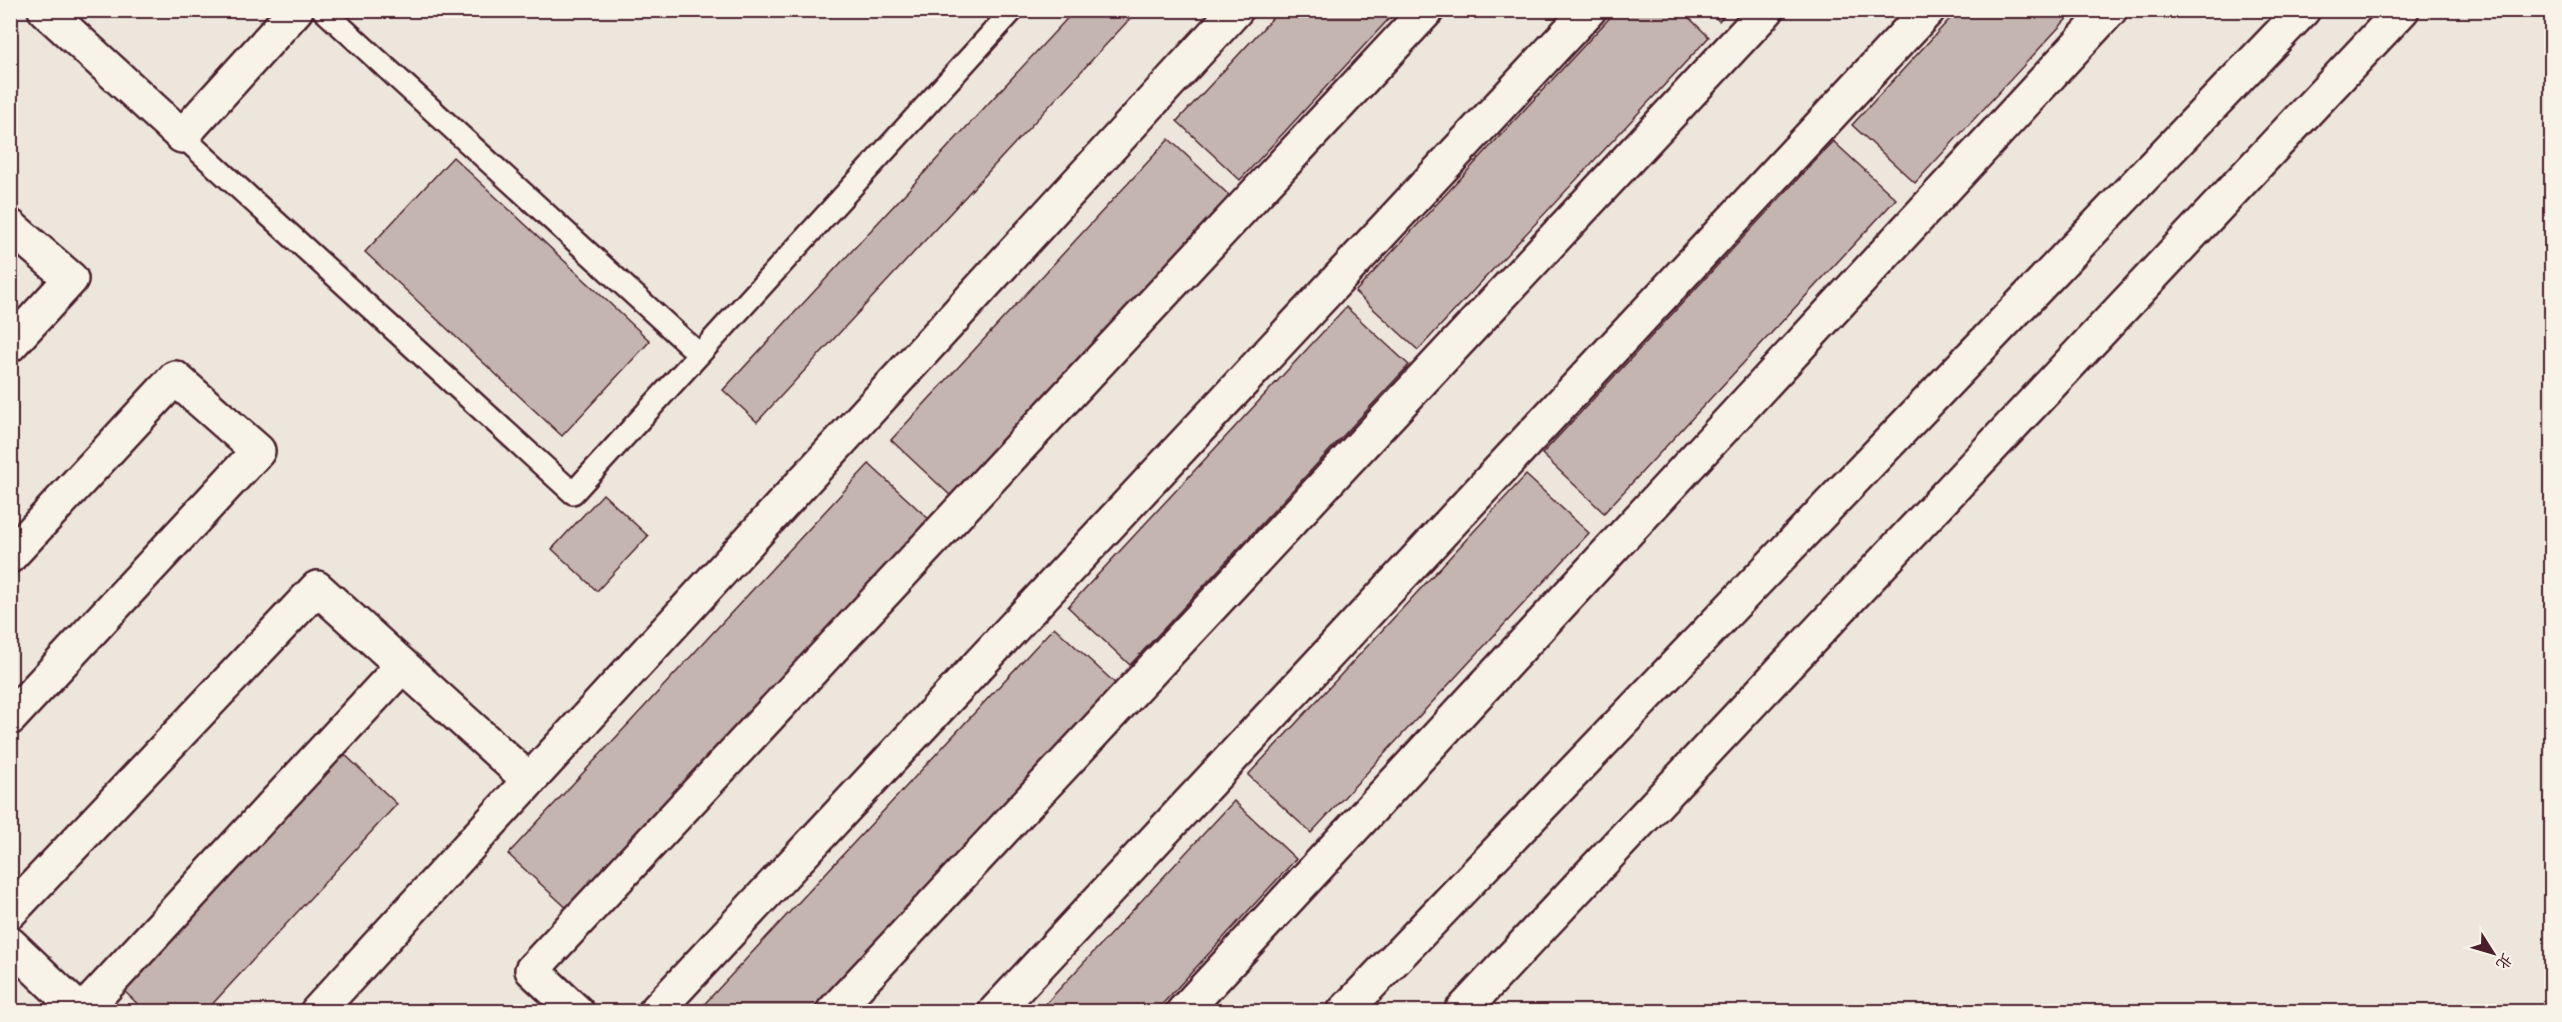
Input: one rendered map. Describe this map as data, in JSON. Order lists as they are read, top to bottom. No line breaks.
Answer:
{"north":"bottom right"}
